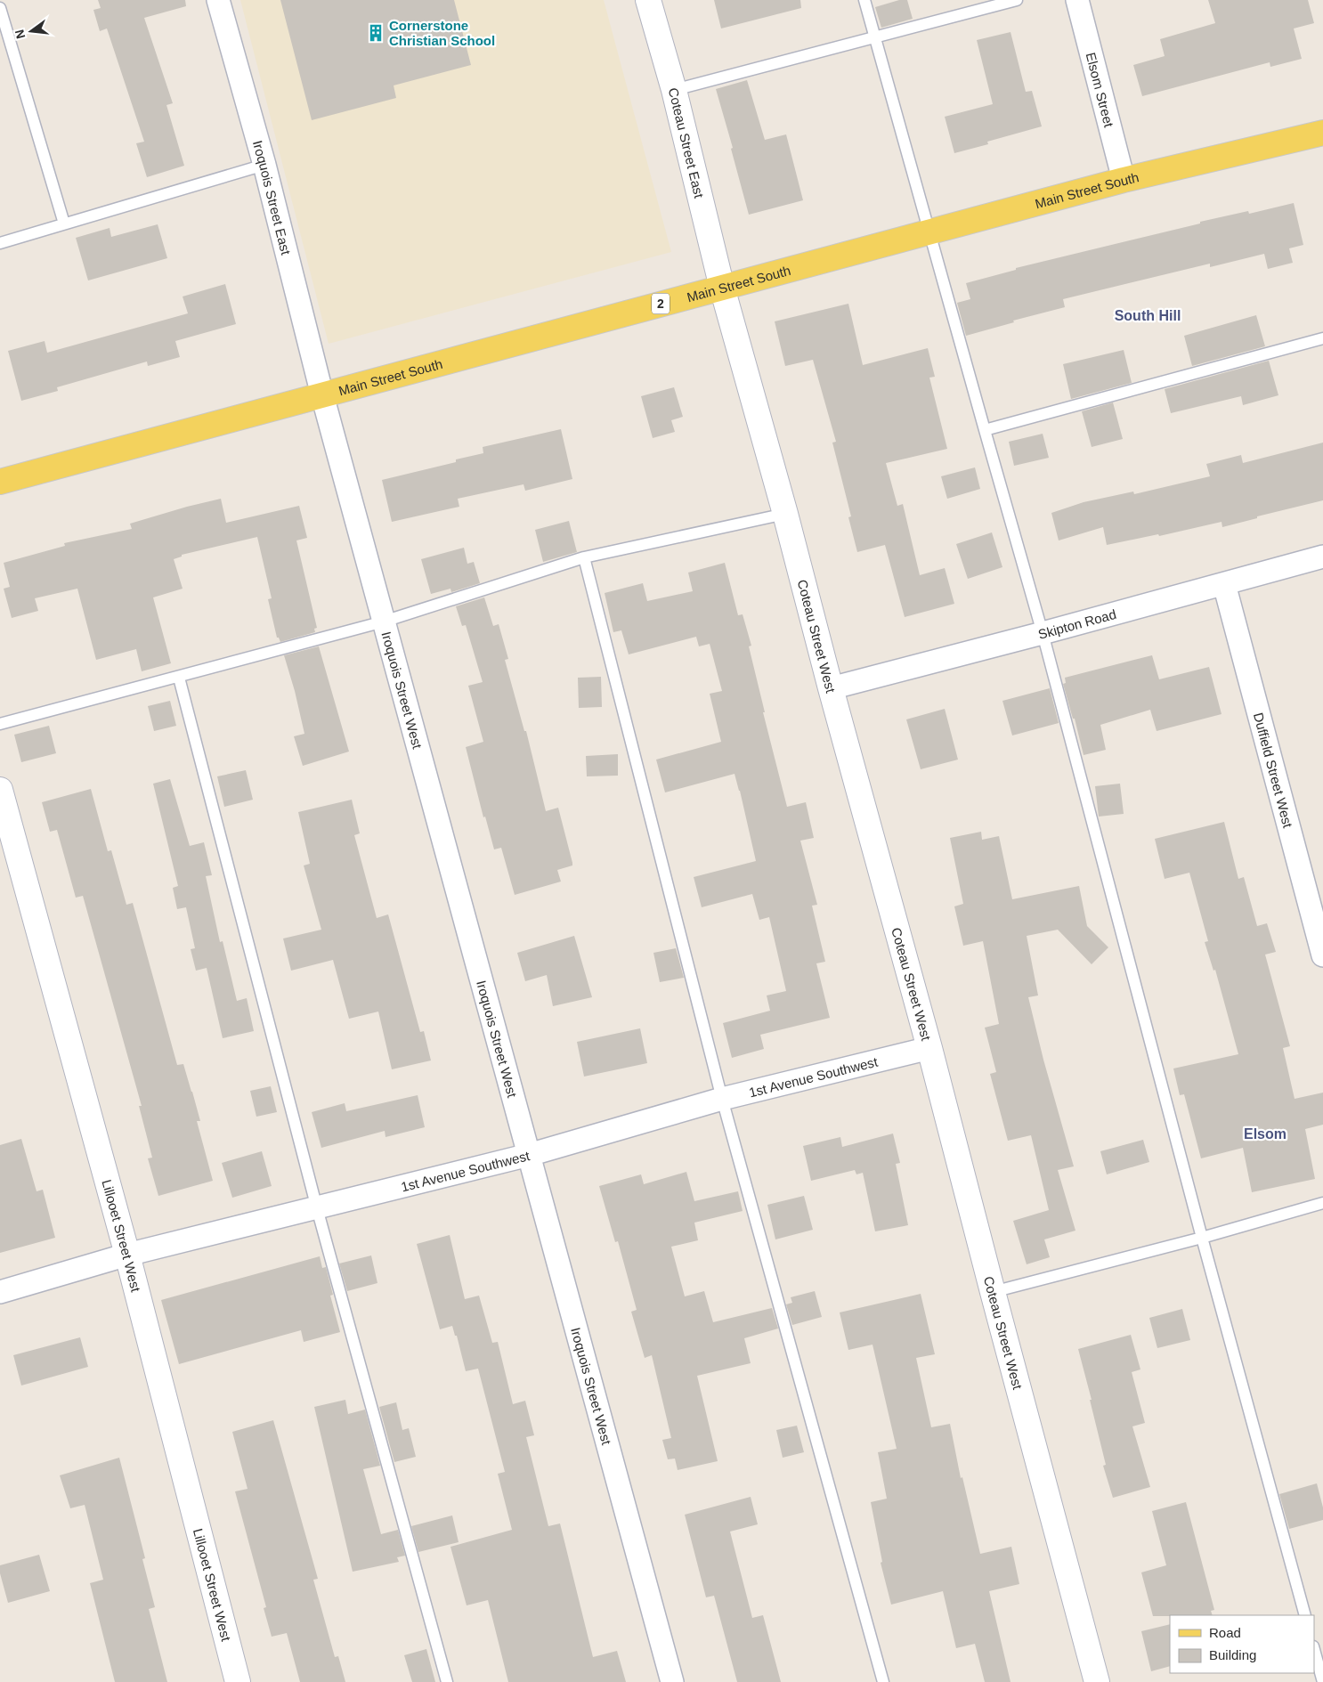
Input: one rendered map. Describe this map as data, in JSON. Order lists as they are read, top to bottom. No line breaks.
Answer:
{"streets":{"main road":["Main Street South","2"],"street":["Elsom Street","Coteau Street East","Iroquois Street East","Skipton Road","Coteau Street West","Iroquois Street West","Duffield Street West","1st Avenue Southwest","Lillooet Street West"]},"crossings":[["Elsom Street","Main Street South"],["Coteau Street East","Main Street South"],["Coteau Street East","Coteau Street West"],["Main Street South","Iroquois Street East"],["Main Street South","Coteau Street West"],["Main Street South","Iroquois Street West"],["Iroquois Street East","Iroquois Street West"],["Skipton Road","Coteau Street West"],["Skipton Road","Duffield Street West"],["Coteau Street West","1st Avenue Southwest"],["Iroquois Street West","1st Avenue Southwest"],["1st Avenue Southwest","Lillooet Street West"]],"districts":["South Hill","Elsom"],"places":{"building":["Cornerstone Christian School"]},"legend":["Road","Building"],"north":"left"}
